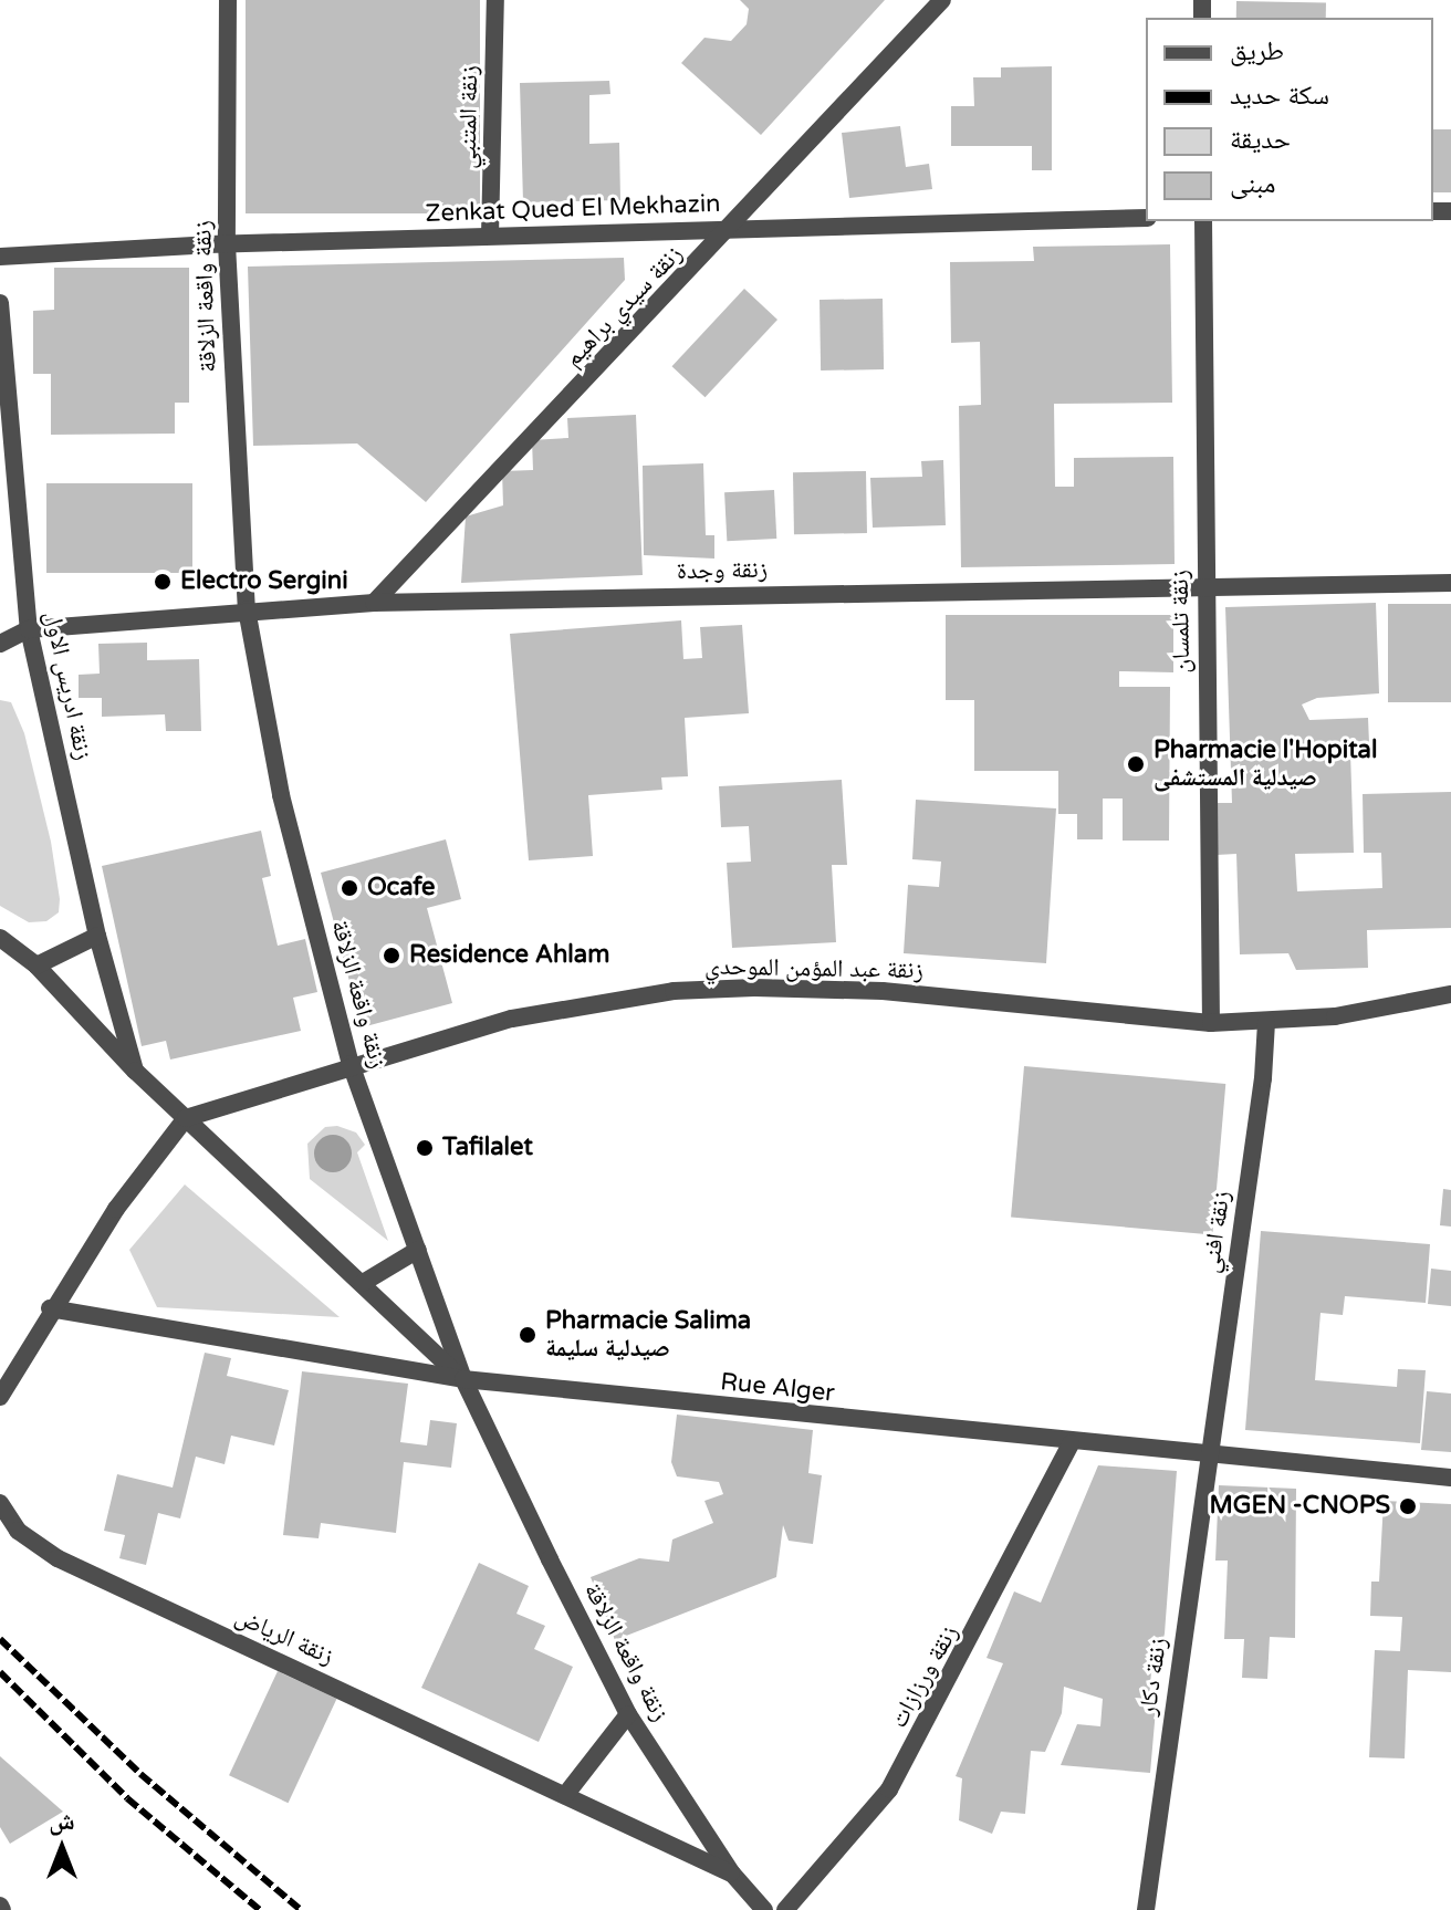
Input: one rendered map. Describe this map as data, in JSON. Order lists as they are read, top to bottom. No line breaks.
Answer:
{"streets":{"street":["زنقة المتنبي","Zenkat Qued El Mekhazin","زنقة واقعة الزلاقة","زنقة سيدي براهيم","زنقة وجدة","زنقة تلمسان","زنقة ادريس الاول","زنقة عبد المؤمن الموحدي","زنقة افني","Rue Alger","زنقة الرياض","زنقة ورزازات","زنقة دكار"]},"crossings":[["زنقة المتنبي","Zenkat Qued El Mekhazin"],["Zenkat Qued El Mekhazin","زنقة واقعة الزلاقة"],["Zenkat Qued El Mekhazin","زنقة سيدي براهيم"],["زنقة واقعة الزلاقة","زنقة وجدة"],["زنقة واقعة الزلاقة","زنقة عبد المؤمن الموحدي"],["زنقة واقعة الزلاقة","Rue Alger"],["زنقة واقعة الزلاقة","زنقة الرياض"],["زنقة سيدي براهيم","زنقة وجدة"],["زنقة وجدة","زنقة تلمسان"],["زنقة وجدة","زنقة ادريس الاول"],["زنقة تلمسان","زنقة عبد المؤمن الموحدي"],["زنقة عبد المؤمن الموحدي","زنقة افني"],["زنقة افني","Rue Alger"],["زنقة افني","زنقة دكار"],["Rue Alger","زنقة ورزازات"],["Rue Alger","زنقة دكار"]],"places":["Electro Sergini","Pharmacie l'Hopital صيدلية المستشفى","Ocafe","Residence Ahlam","Tafilalet","Pharmacie Salima صيدلية سليمة","MGEN -CNOPS"],"legend":["طريق","سكة حديد","حديقة","مبنى"],"north":"top"}
